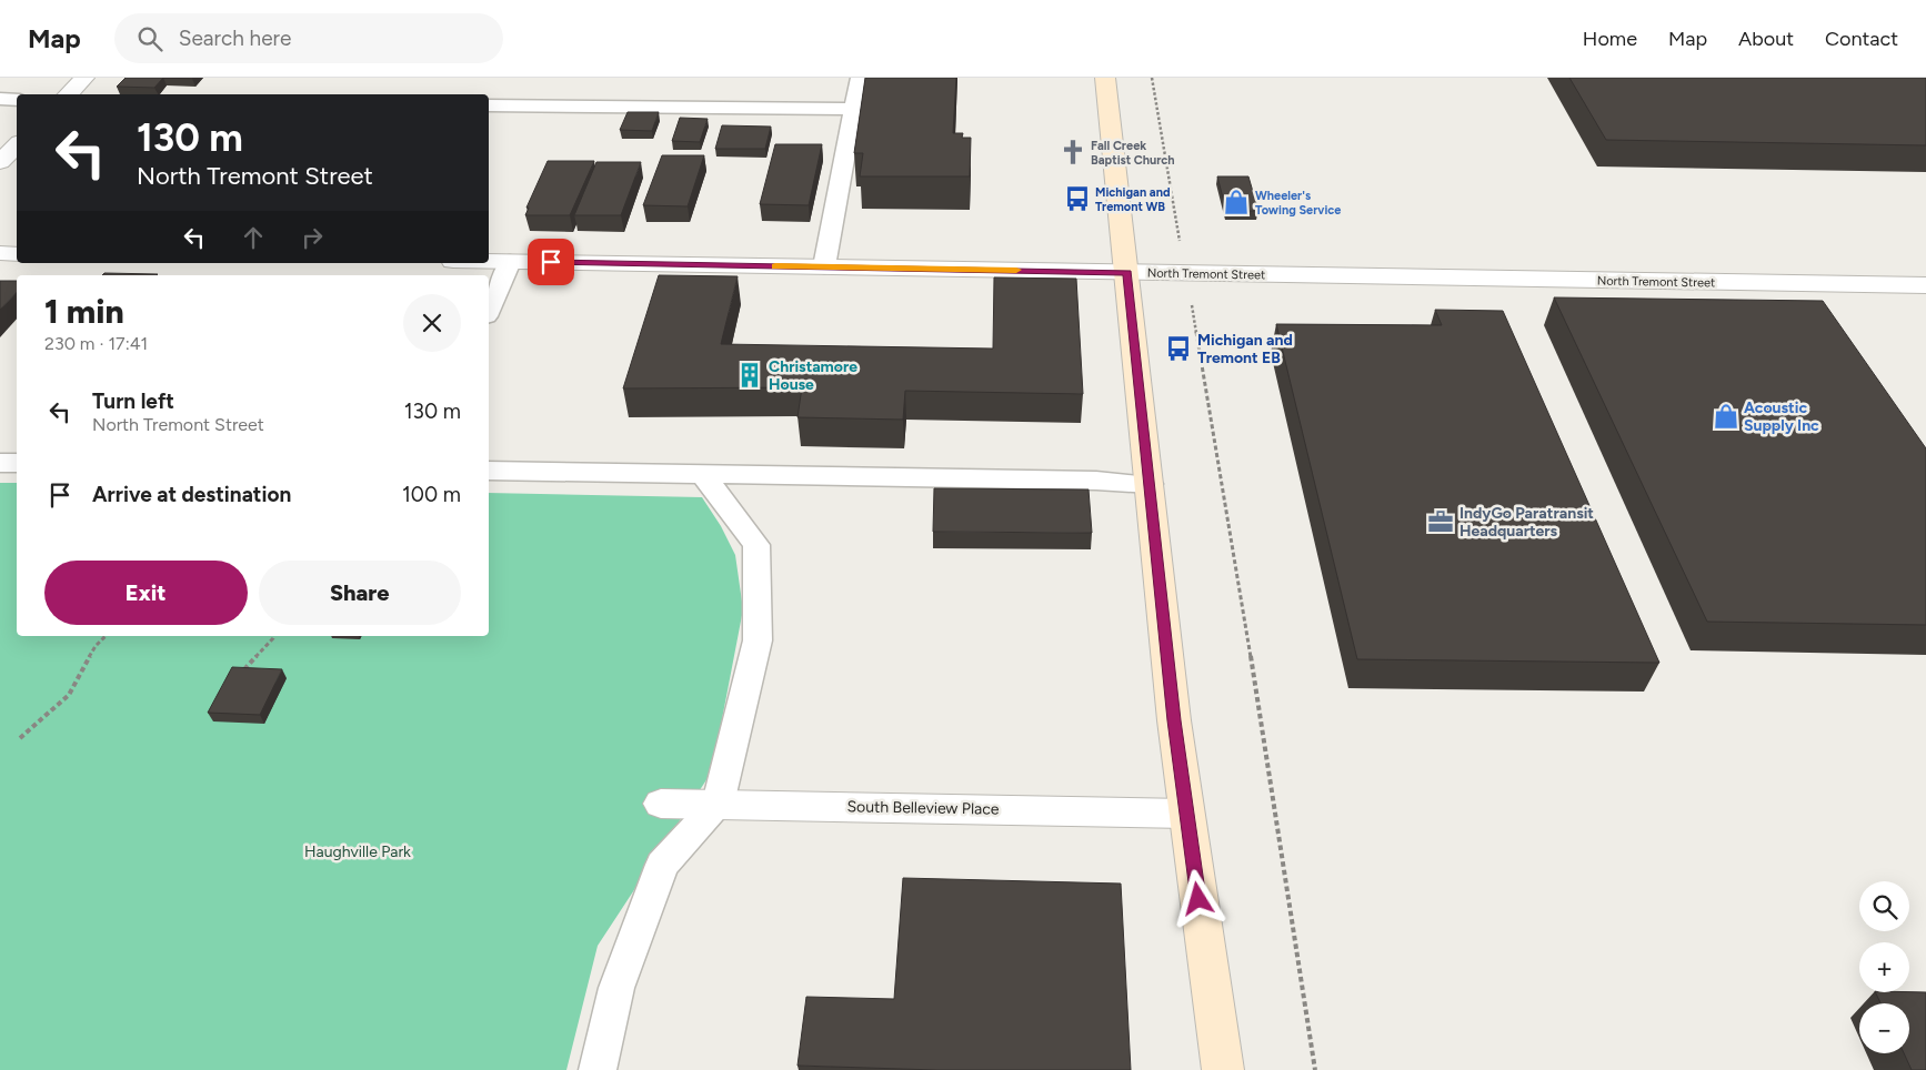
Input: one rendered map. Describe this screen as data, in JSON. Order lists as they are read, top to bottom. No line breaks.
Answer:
{"streets":{"street":["North Tremont Street","South Belleview Place"]},"parks":["Haughville Park"],"places":{"church":["Fall Creek Baptist Church"],"bus stop":["Michigan and Tremont WB","Michigan and Tremont EB"],"shop":["Wheeler's Towing Service","Acoustic Supply Inc"],"building":["Christamore House"],"office":["IndyGo Paratransit Headquarters"]},"page":{"header":"Map","search":"Search here","nav":["Home","Map","About","Contact"],"turn":["130 m","North Tremont Street"],"heading":["1 min","230 m · 17:41"],"list":[{"name":"Turn left","note":"North Tremont Street","value":"130 m"},{"name":"Arrive at destination","value":"100 m"}],"buttons":["Exit","Share"],"map_buttons":["+","−"]}}
